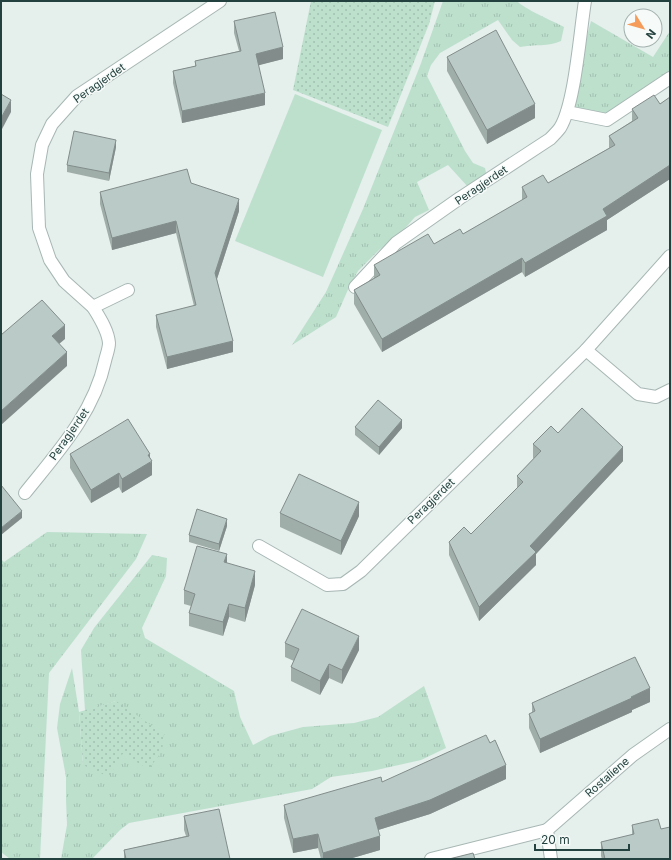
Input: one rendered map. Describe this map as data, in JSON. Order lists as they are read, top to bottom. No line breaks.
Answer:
{"streets":{"street":["Peragjerdet","Rostaliene"]},"scale_bar":"20 m","north":"bottom right"}
